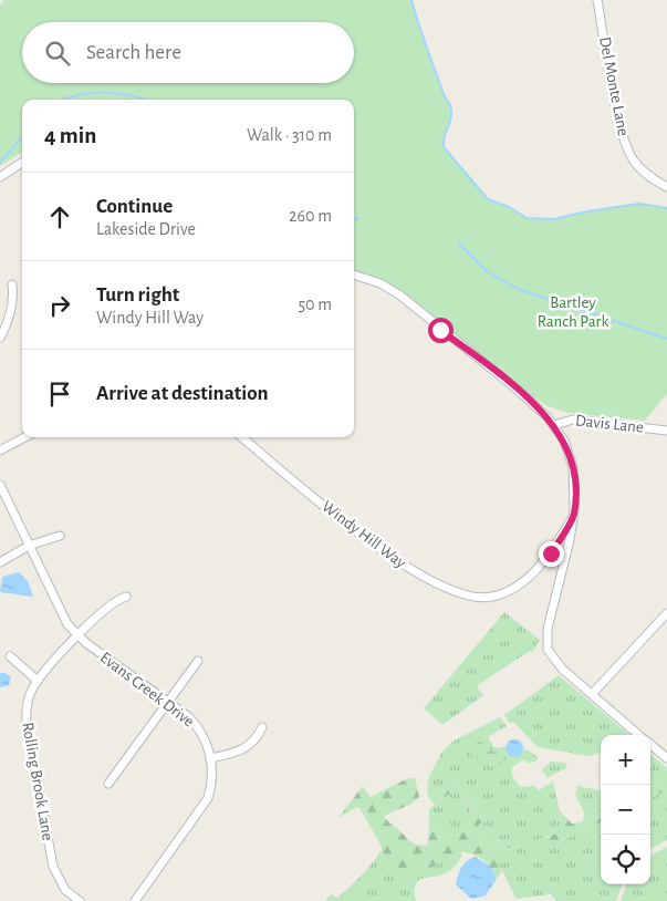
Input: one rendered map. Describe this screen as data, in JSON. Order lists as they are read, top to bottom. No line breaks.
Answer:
{"streets":{"street":["Del Monte Lane","Davis Lane","Windy Hill Way","Evans Creek Drive","Rolling Brook Lane"]},"crossings":[["Evans Creek Drive","Rolling Brook Lane"]],"parks":["Bartley Ranch Park"],"page":{"search":"Search here","heading":["4 min","Walk · 310 m"],"list":[["Continue","Lakeside Drive","260 m"],["Turn right","Windy Hill Way","50 m"],"Arrive at destination"],"map_buttons":["+","−"]}}
